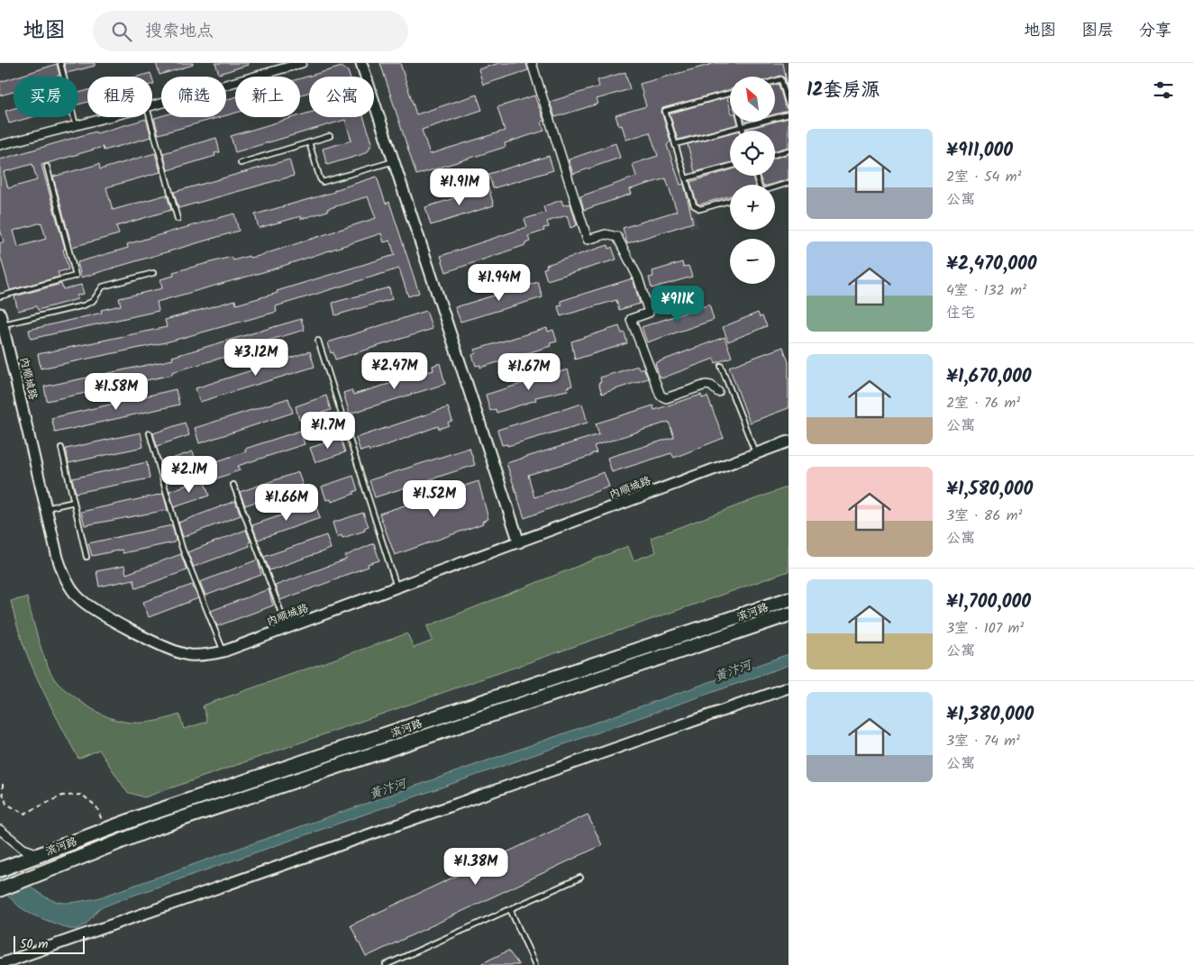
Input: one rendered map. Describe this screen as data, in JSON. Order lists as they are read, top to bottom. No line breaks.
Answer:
{"streets":{"main road":["滨河路"],"street":["内顺城路"]},"water":["黄汴河"],"scale_bar":"50 m","north":"top left","page":{"header":"地图","search":"搜索地点","nav":["地图","图层","分享"],"heading":"12套房源","map_buttons":["+","−"],"chip":["买房","租房","筛选","新上","公寓"],"list":[{"name":"¥911,000","note":"2室 · 54 m² · 公寓"},{"name":"¥2,470,000","note":"4室 · 132 m² · 住宅"},{"name":"¥1,670,000","note":"2室 · 76 m² · 公寓"},{"name":"¥1,580,000","note":"3室 · 86 m² · 公寓"},{"name":"¥1,700,000","note":"3室 · 107 m² · 公寓"},{"name":"¥1,380,000","note":"3室 · 74 m² · 公寓"}],"price":["¥1.91M","¥1.94M","¥911K","¥3.12M","¥2.47M","¥1.67M","¥1.58M","¥1.7M","¥2.1M","¥1.52M","¥1.66M","¥1.38M"],"scale":"50 m"}}
